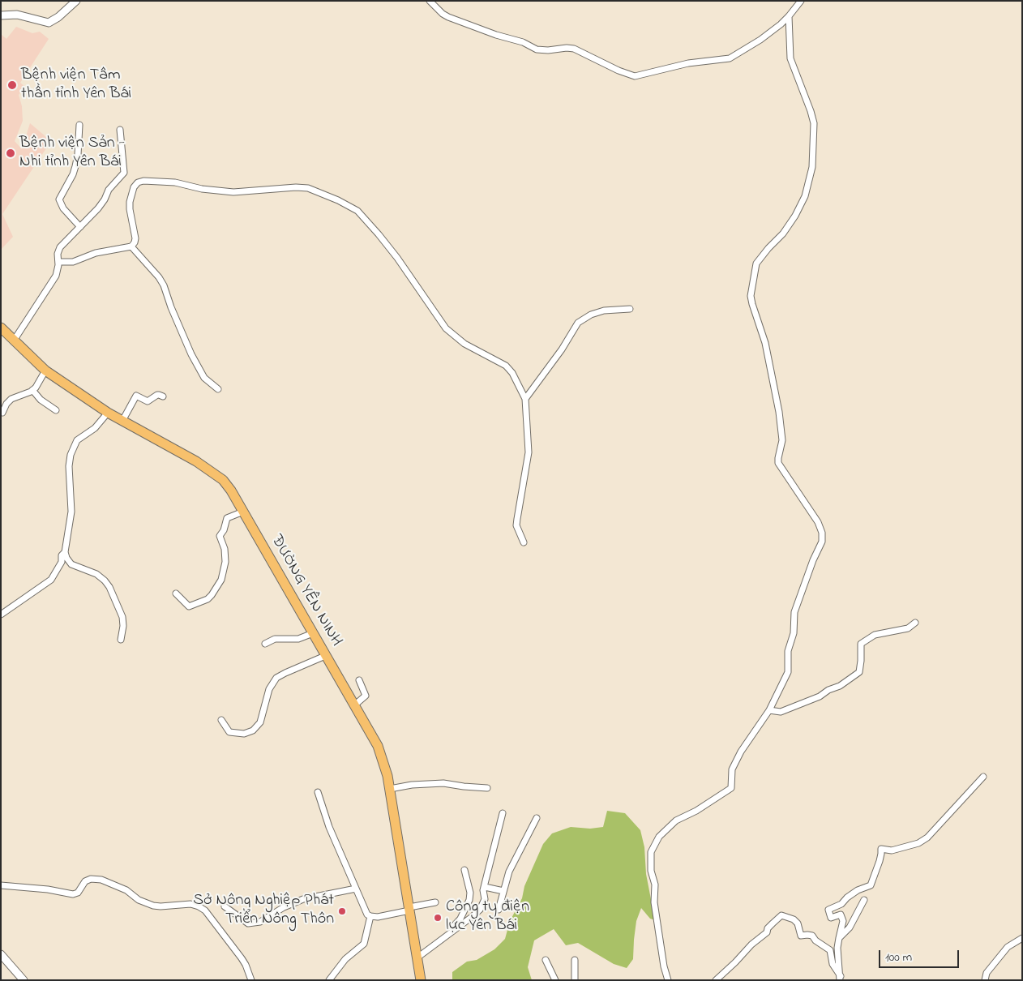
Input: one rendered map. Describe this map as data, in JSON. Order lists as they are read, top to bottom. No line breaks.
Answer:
{"streets":{"main road":["ĐƯỜNG YÊN NINH"]},"places":["Bệnh viện Tâm thần tỉnh Yên Bái","Bệnh viện Sản - Nhi tỉnh Yên Bái","Sở Nông Nghiệp Phát Triển Nông Thôn","Công ty điện lực Yên Bái"],"scale_bar":"100 m"}
